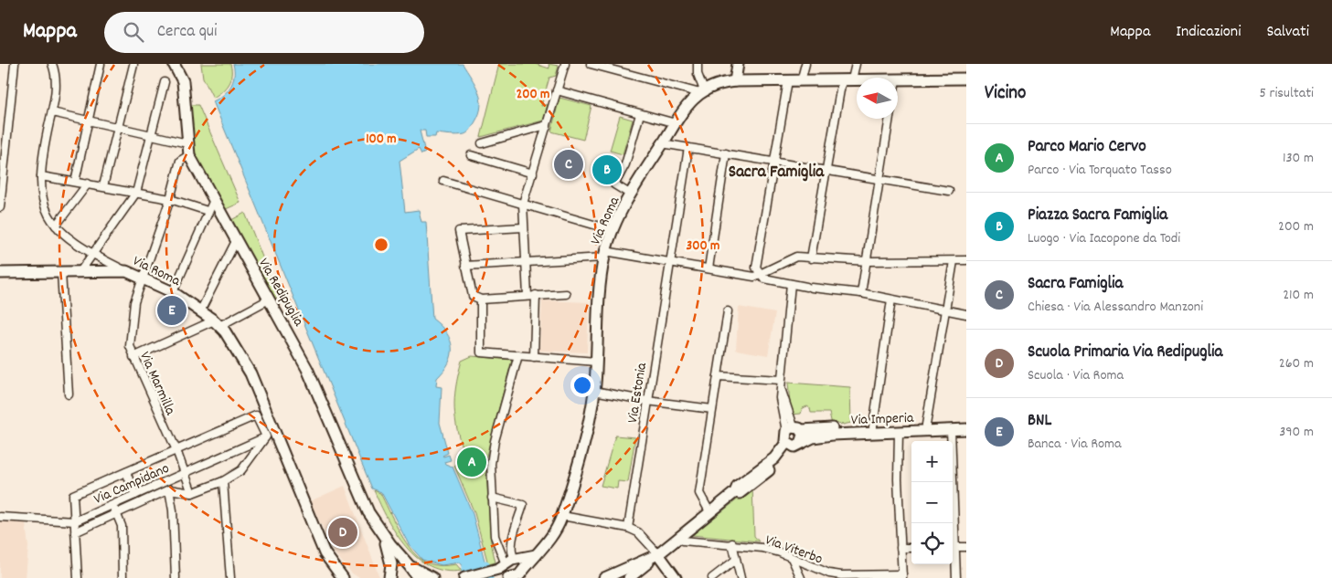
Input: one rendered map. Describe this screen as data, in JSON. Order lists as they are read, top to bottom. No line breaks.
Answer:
{"streets":{"main road":["Via Roma","Via Redipuglia","Via Imperia"],"street":["Via Marmilla","Via Estonia","Via Campidano","Via Viterbo"]},"crossings":[["Via Roma","Via Marmilla"],["Via Roma","Via Campidano"],["Via Redipuglia","Via Marmilla"],["Via Marmilla","Via Campidano"]],"districts":["Sacra Famiglia"],"north":"left","page":{"header":"Mappa","search":"Cerca qui","nav":["Mappa","Indicazioni","Salvati"],"heading":["Vicino","5 risultati"],"list":[{"mark":"A","name":"Parco Mario Cervo","note":"Parco · Via Torquato Tasso","value":"130 m"},{"mark":"B","name":"Piazza Sacra Famiglia","note":"Luogo · Via Iacopone da Todi","value":"200 m"},{"mark":"C","name":"Sacra Famiglia","note":"Chiesa · Via Alessandro Manzoni","value":"210 m"},{"mark":"D","name":"Scuola Primaria Via Redipuglia","note":"Scuola · Via Roma","value":"260 m"},{"mark":"E","name":"BNL","note":"Banca · Via Roma","value":"390 m"}],"pins":["C","B","E","A","D"],"map_buttons":["+","−"]},"rings":["200 m","100 m","300 m"]}
